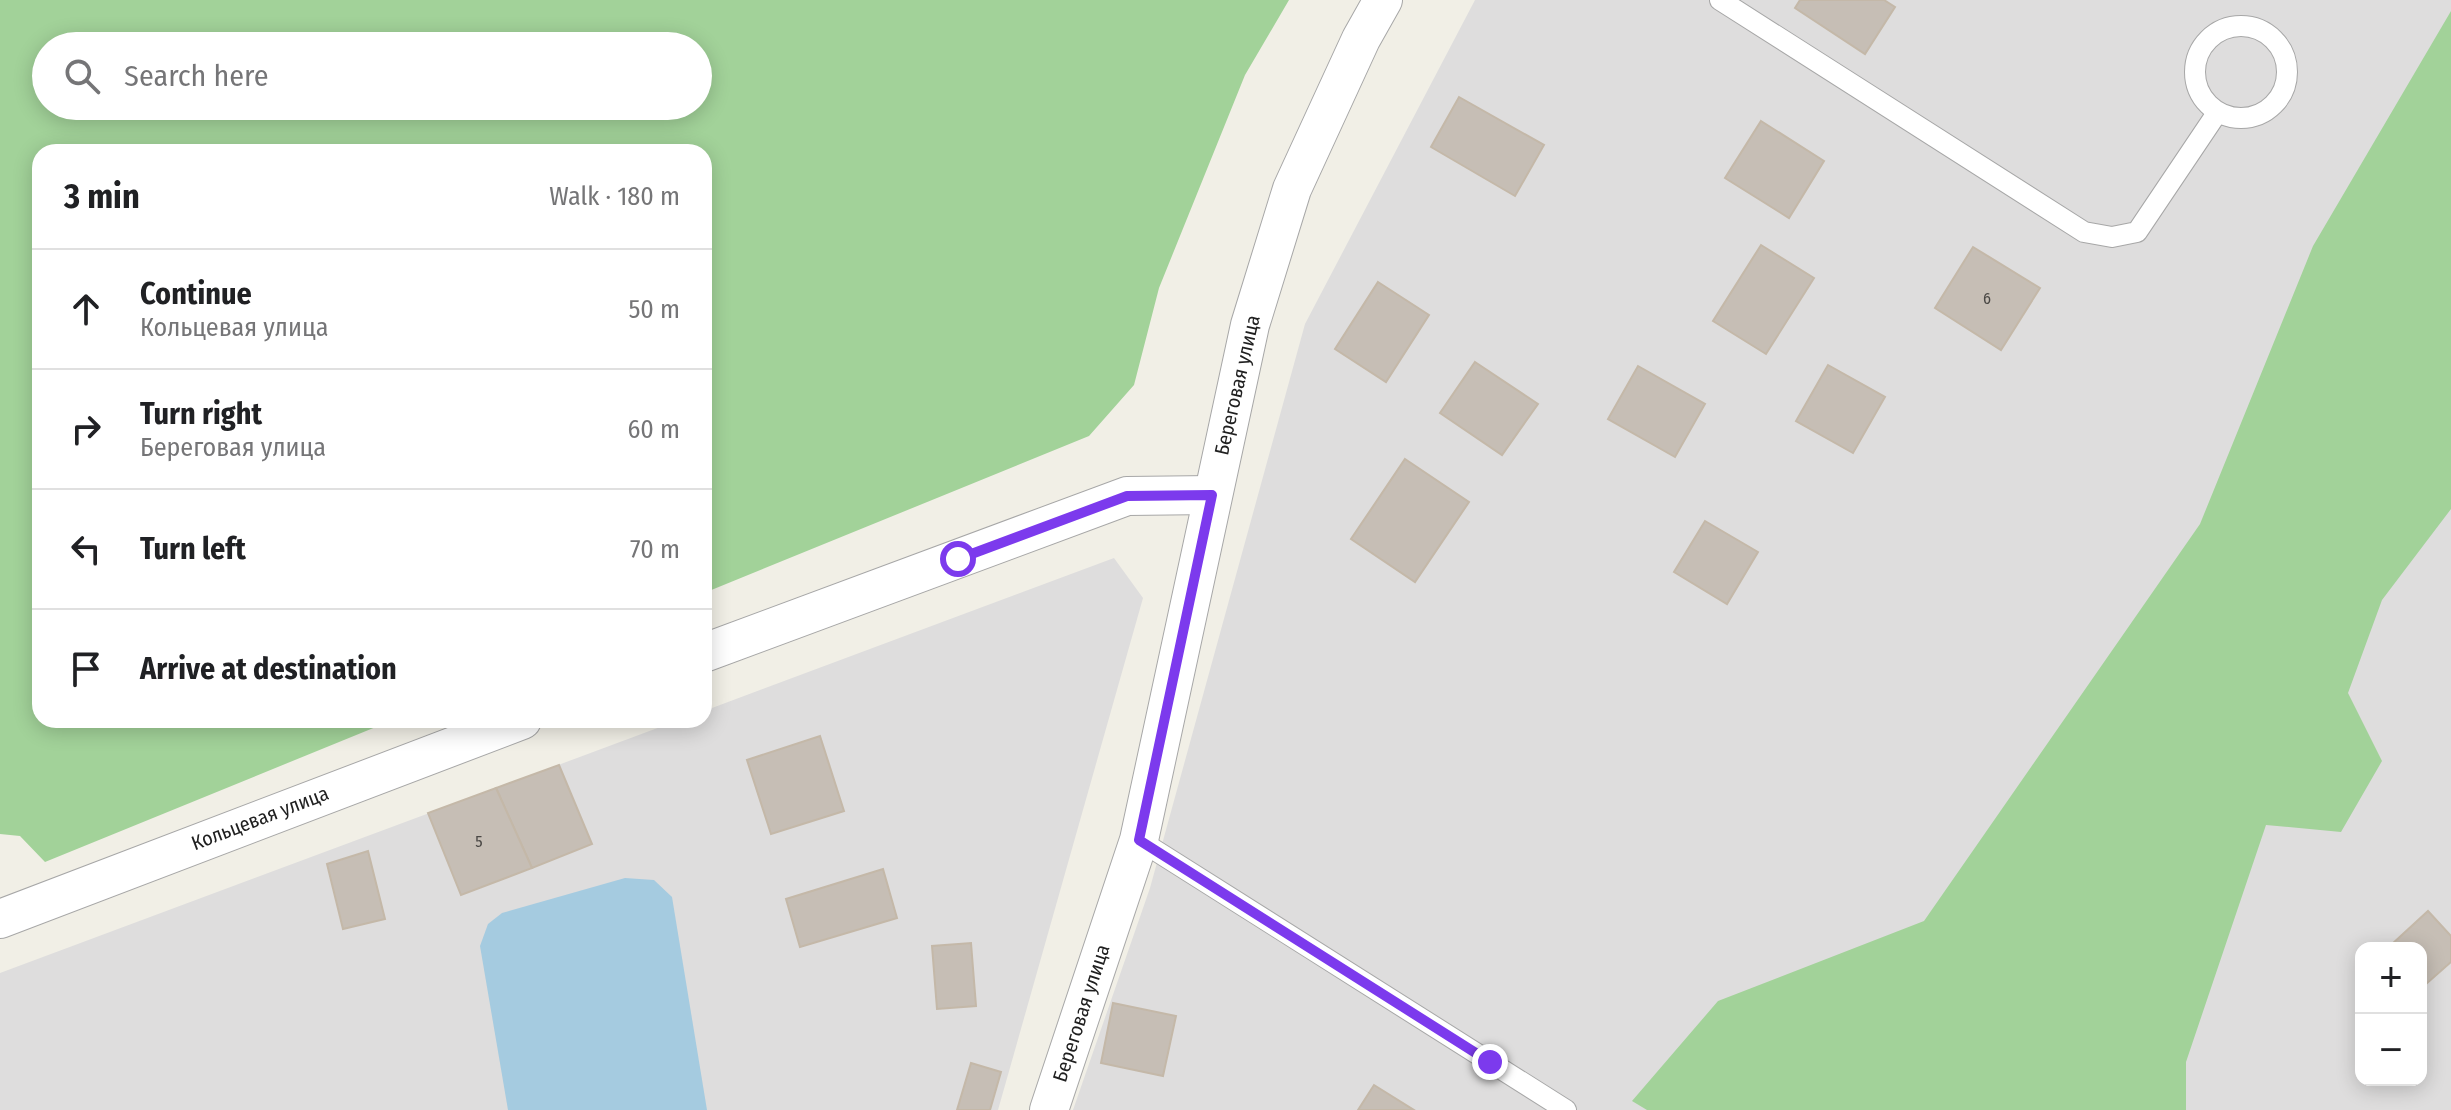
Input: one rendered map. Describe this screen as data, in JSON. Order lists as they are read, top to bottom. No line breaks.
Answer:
{"streets":{"street":["Береговая улица","Кольцевая улица"]},"house_numbers":["6","5"],"page":{"search":"Search here","heading":["3 min","Walk · 180 m"],"list":[["Continue","Кольцевая улица","50 m"],["Turn right","Береговая улица","60 m"],["Turn left","70 m"],"Arrive at destination"],"map_buttons":["+","−"]}}
